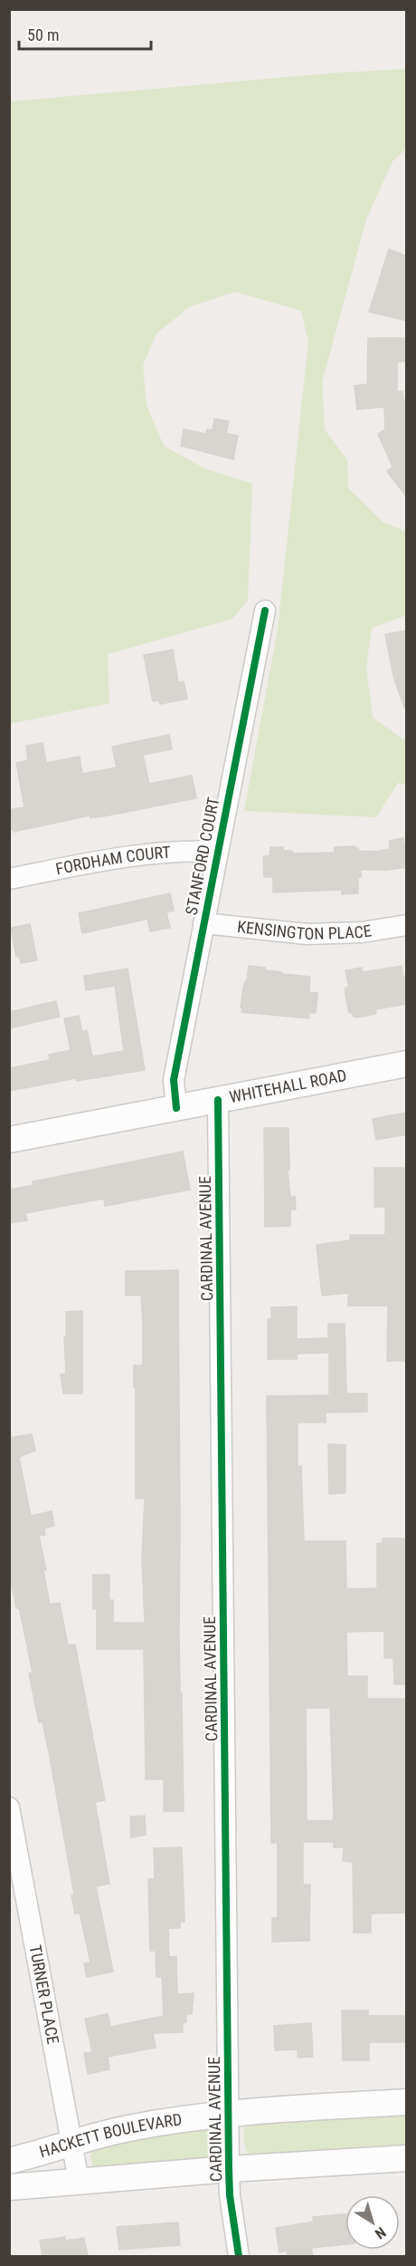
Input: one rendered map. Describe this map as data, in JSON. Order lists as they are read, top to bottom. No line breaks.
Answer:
{"streets":{"street":["STANFORD COURT","FORDHAM COURT","KENSINGTON PLACE","WHITEHALL ROAD","CARDINAL AVENUE","TURNER PLACE","HACKETT BOULEVARD"]},"crossings":[["STANFORD COURT","FORDHAM COURT"],["STANFORD COURT","KENSINGTON PLACE"],["STANFORD COURT","WHITEHALL ROAD"],["WHITEHALL ROAD","CARDINAL AVENUE"],["CARDINAL AVENUE","HACKETT BOULEVARD"],["TURNER PLACE","HACKETT BOULEVARD"]],"scale_bar":"50 m","north":"bottom right"}
